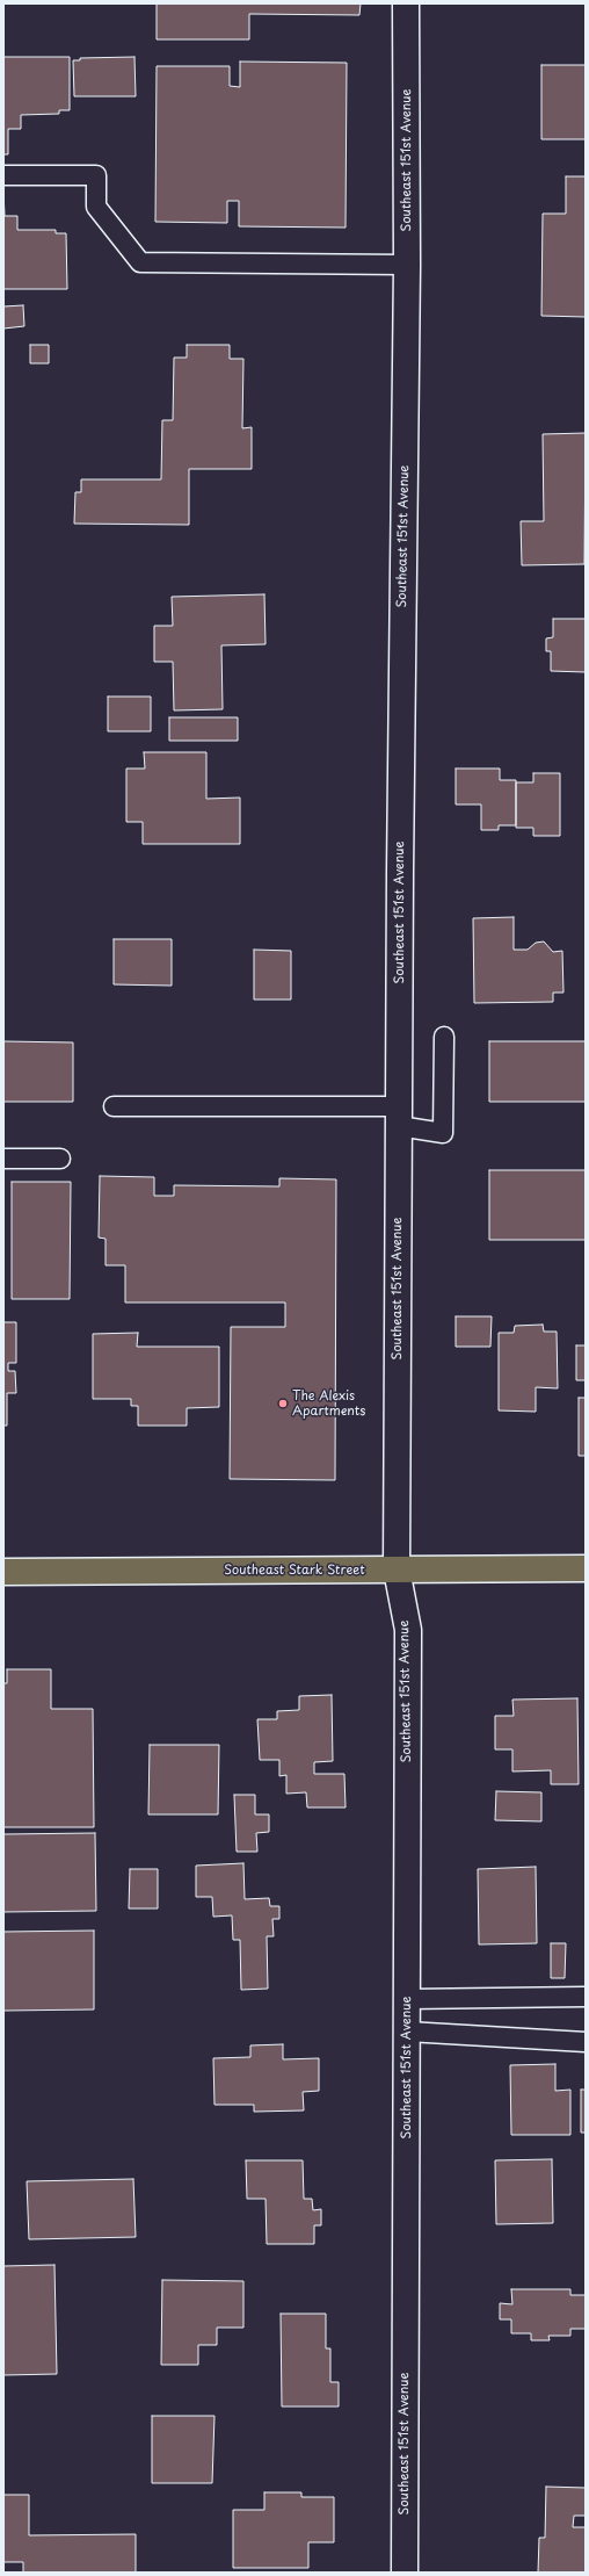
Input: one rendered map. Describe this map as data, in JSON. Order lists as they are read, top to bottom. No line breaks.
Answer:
{"streets":{"main road":["Southeast Stark Street"],"street":["Southeast 151st Avenue"]},"crossings":[["Southeast 151st Avenue","Southeast Stark Street"]],"places":["The Alexis Apartments"]}
